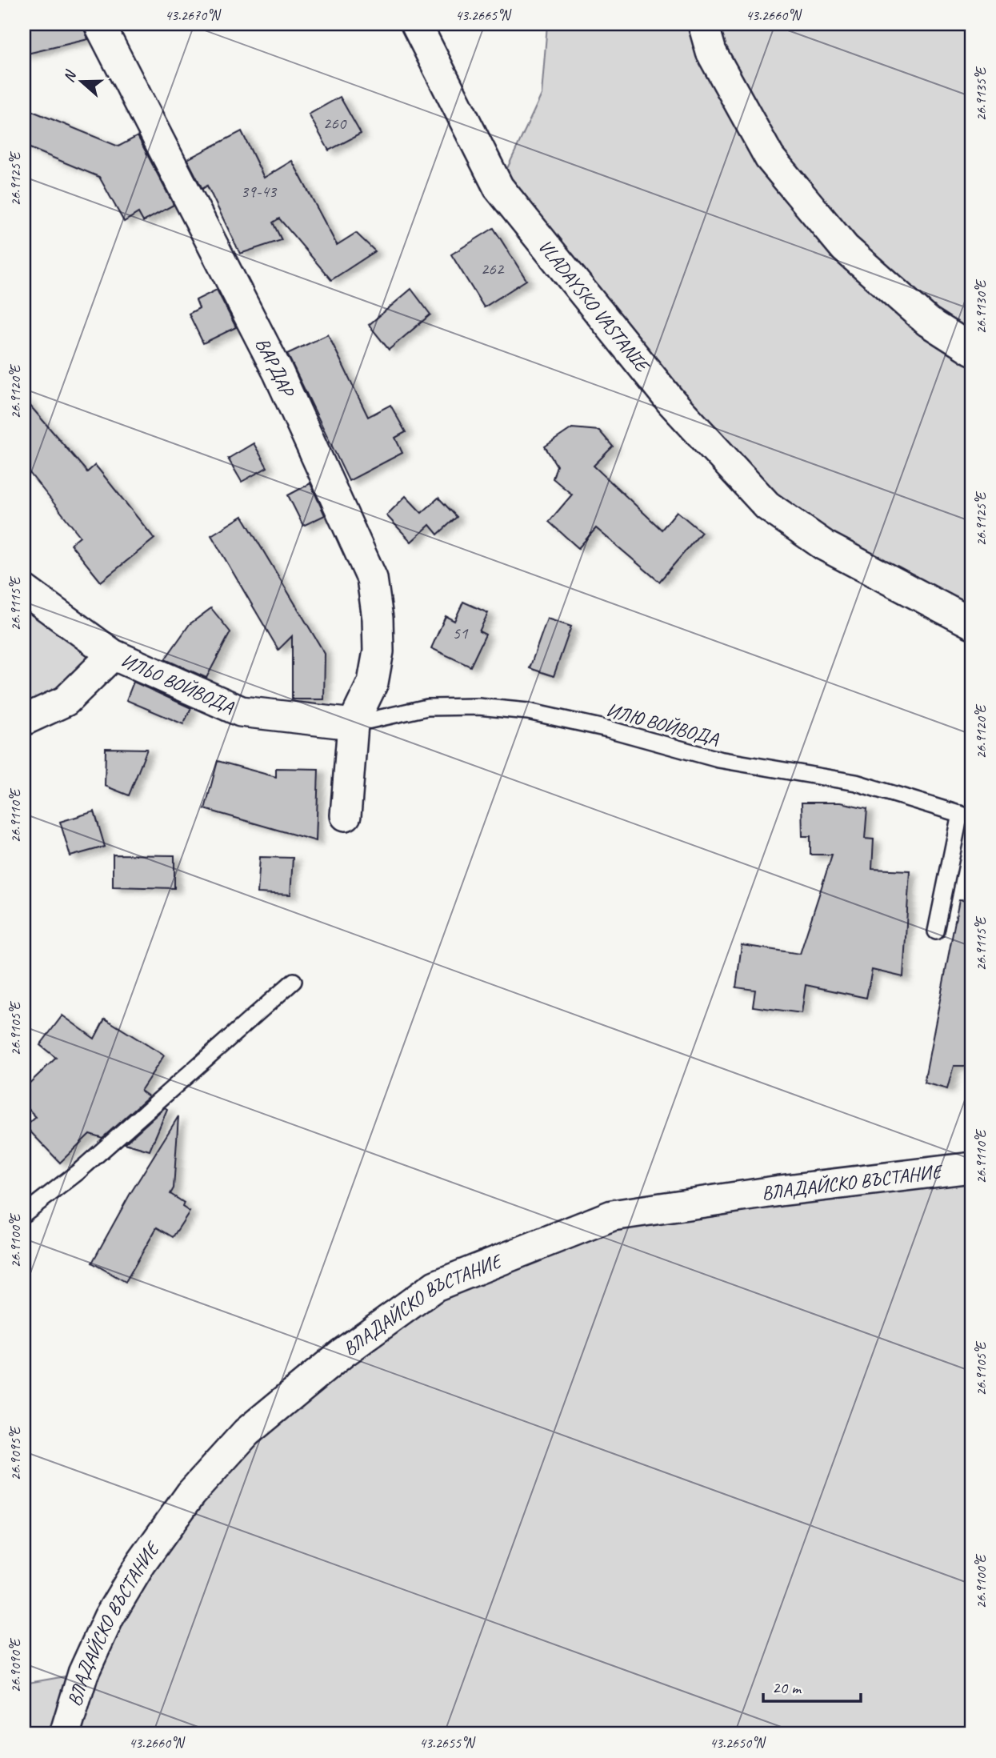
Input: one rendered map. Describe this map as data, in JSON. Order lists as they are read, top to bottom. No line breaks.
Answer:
{"streets":{"street":["VLADAYSKO VASTANIE","ВАРДАР","ИЛЬО ВОЙВОДА","ВЛАДАЙСКО ВЪСТАНИЕ"],"lane":["ИЛЮ ВОЙВОДА"]},"crossings":[["ВАРДАР","ИЛЬО ВОЙВОДА"],["ВАРДАР","ИЛЮ ВОЙВОДА"],["ИЛЬО ВОЙВОДА","ИЛЮ ВОЙВОДА"]],"house_numbers":["260","39-43","262","51"],"scale_bar":"20 m","north":"left","coordinates":["43.2670°N","43.2665°N","43.2660°N","26.9135°E","26.9125°E","26.9130°E","26.9120°E","26.9115°E","26.9110°E","26.9105°E","26.9100°E","26.9095°E","26.9090°E","43.2655°N","43.2650°N"]}
